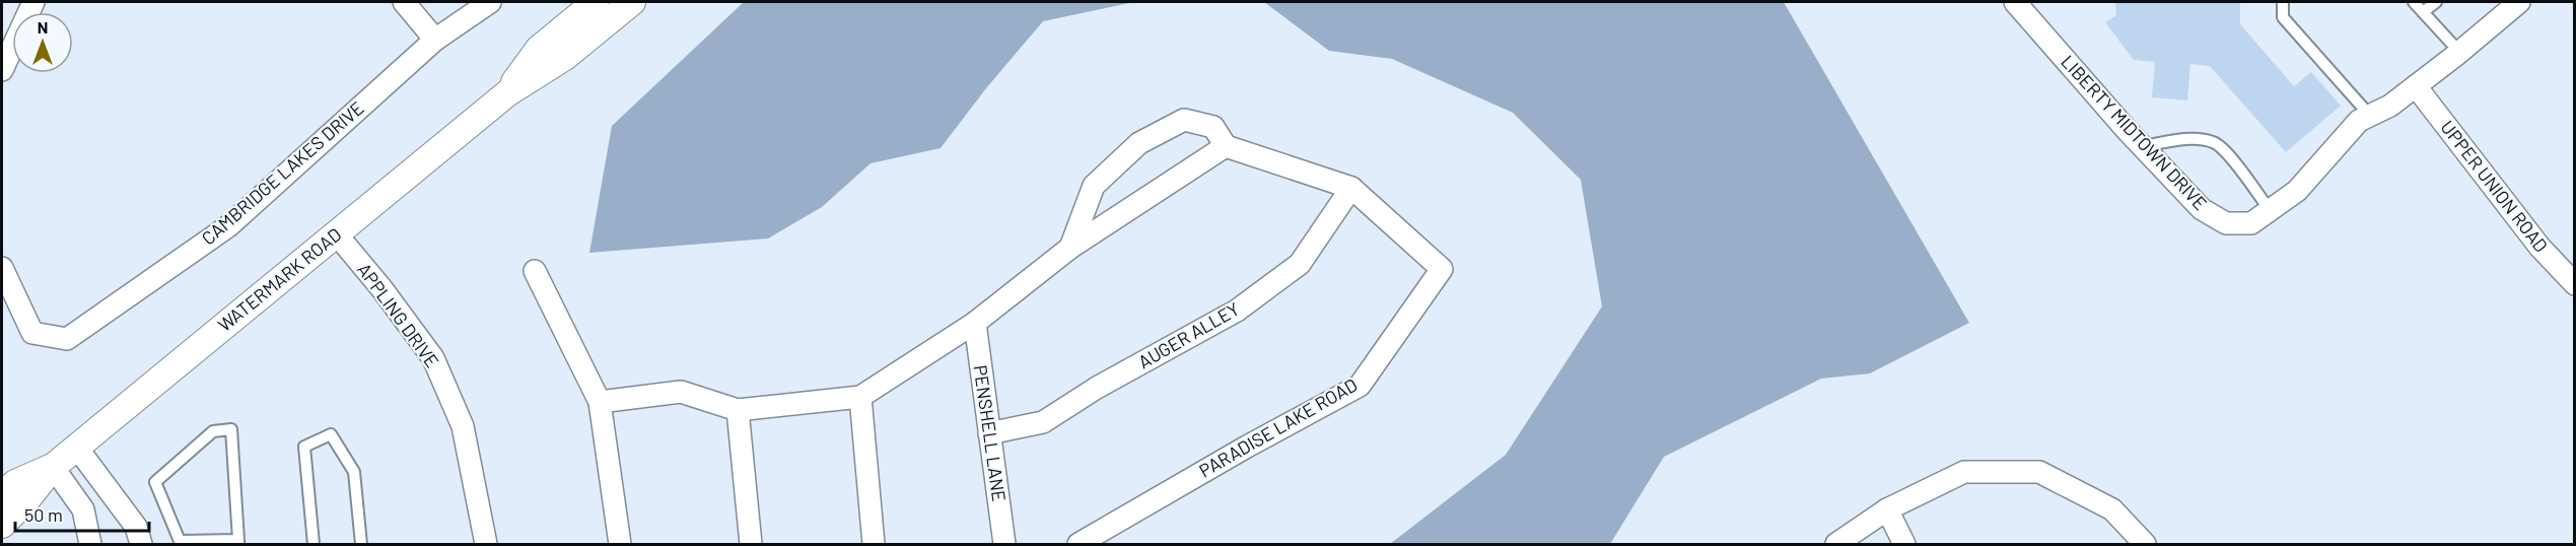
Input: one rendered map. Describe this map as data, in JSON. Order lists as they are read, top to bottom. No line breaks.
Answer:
{"streets":{"street":["LIBERTY MIDTOWN DRIVE","CAMBRIDGE LAKES DRIVE","UPPER UNION ROAD","WATERMARK ROAD","APPLING DRIVE","AUGER ALLEY","PARADISE LAKE ROAD","PENSHELL LANE"]},"crossings":[["LIBERTY MIDTOWN DRIVE","UPPER UNION ROAD"],["WATERMARK ROAD","APPLING DRIVE"],["AUGER ALLEY","PARADISE LAKE ROAD"],["AUGER ALLEY","PENSHELL LANE"]],"scale_bar":"50 m","north":"top"}
